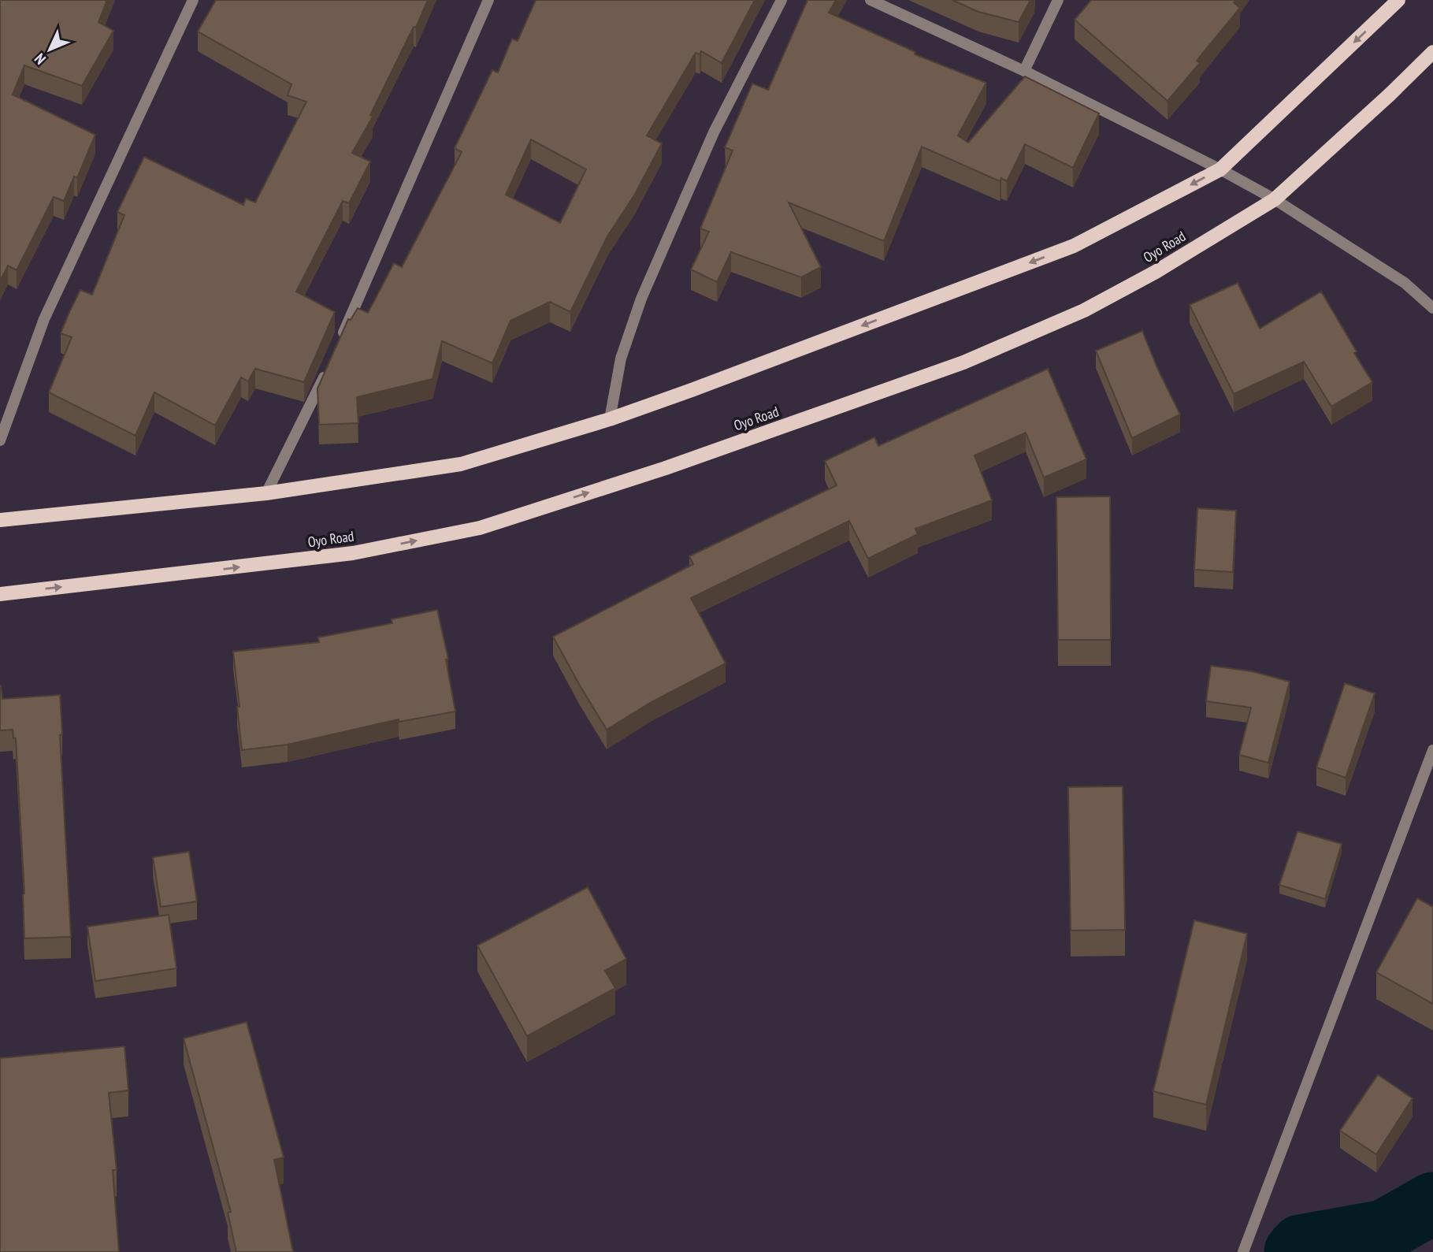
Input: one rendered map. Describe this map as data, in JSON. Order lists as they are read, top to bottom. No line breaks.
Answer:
{"streets":{"main road":["Oyo Road"]},"north":"bottom left"}
